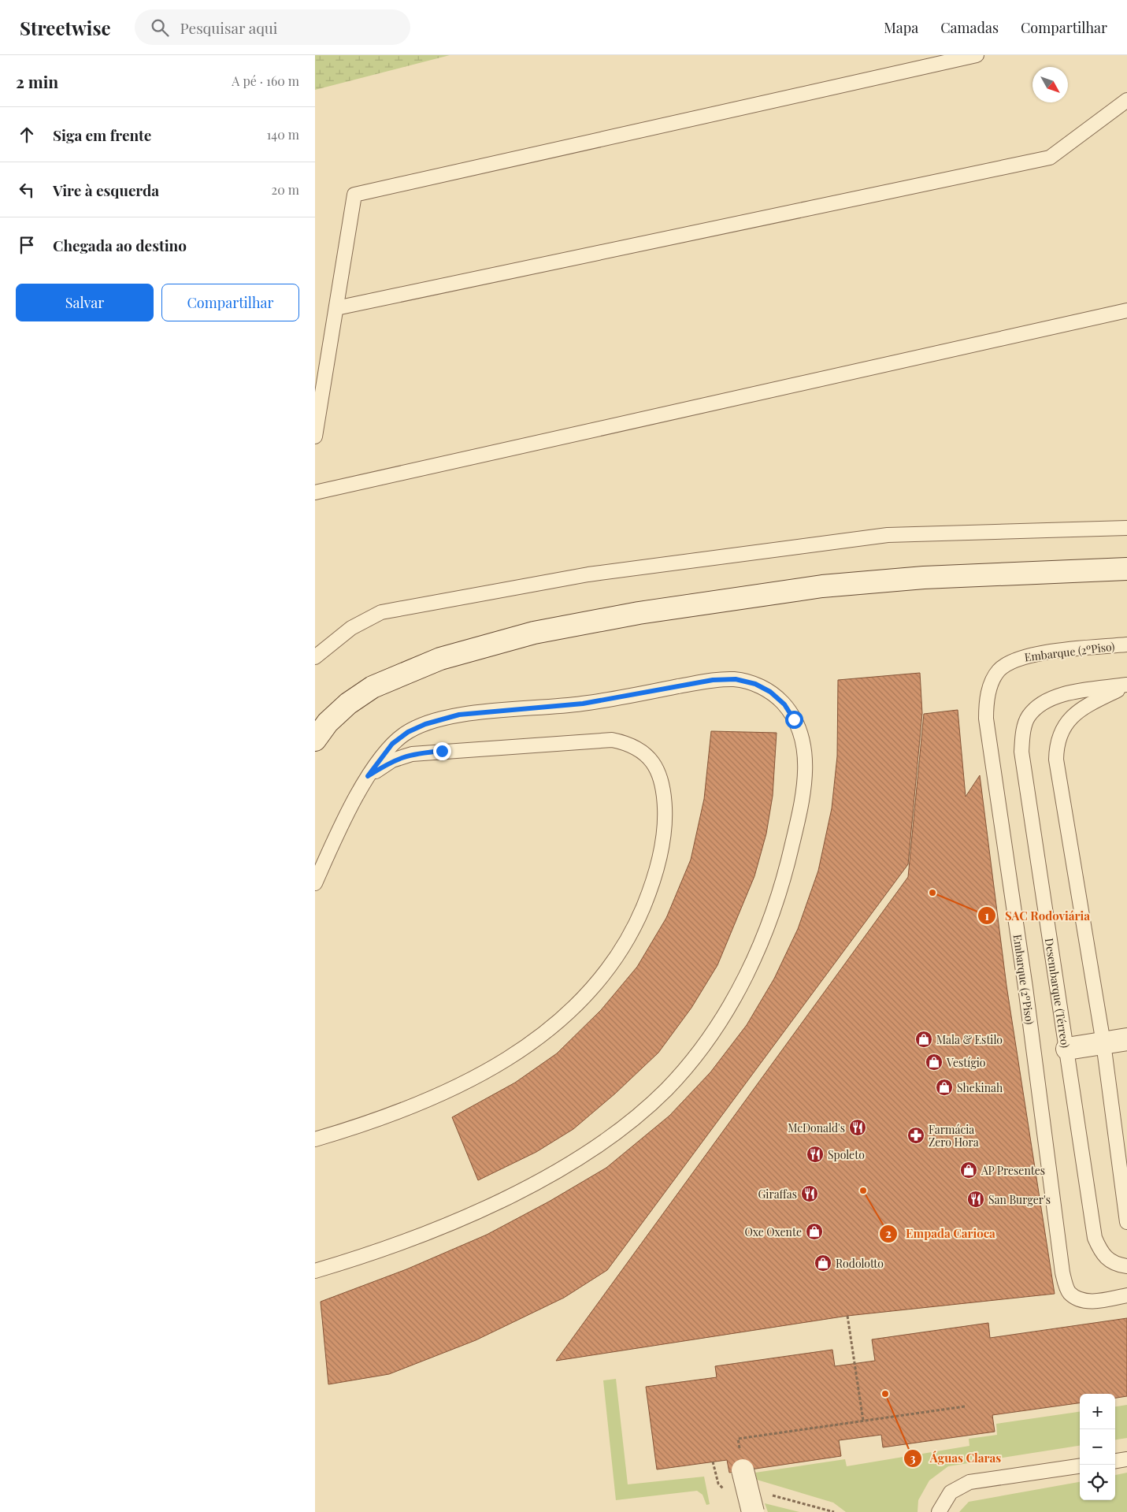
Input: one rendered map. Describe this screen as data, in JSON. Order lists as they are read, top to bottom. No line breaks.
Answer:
{"streets":{"lane":["Embarque (2ºPiso)","Desembarque (Térreo)"]},"places":{"other":["SAC Rodoviária","Empada Carioca","Águas Claras"],"shop":["Mala & Estilo","Vestígio","Shekinah","AP Presentes","Oxe Oxente","Rodolotto"],"restaurant":["McDonald's","Spoleto","Giraffas","San Burger's"],"pharmacy":["Farmácia Zero Hora"]},"north":"bottom right","page":{"header":"Streetwise","search":"Pesquisar aqui","nav":["Mapa","Camadas","Compartilhar"],"heading":["2 min","A pé · 160 m"],"list":[["Siga em frente","140 m"],["Vire à esquerda","20 m"],"Chegada ao destino"],"buttons":["Salvar","Compartilhar"],"map_buttons":["+","−"]}}
